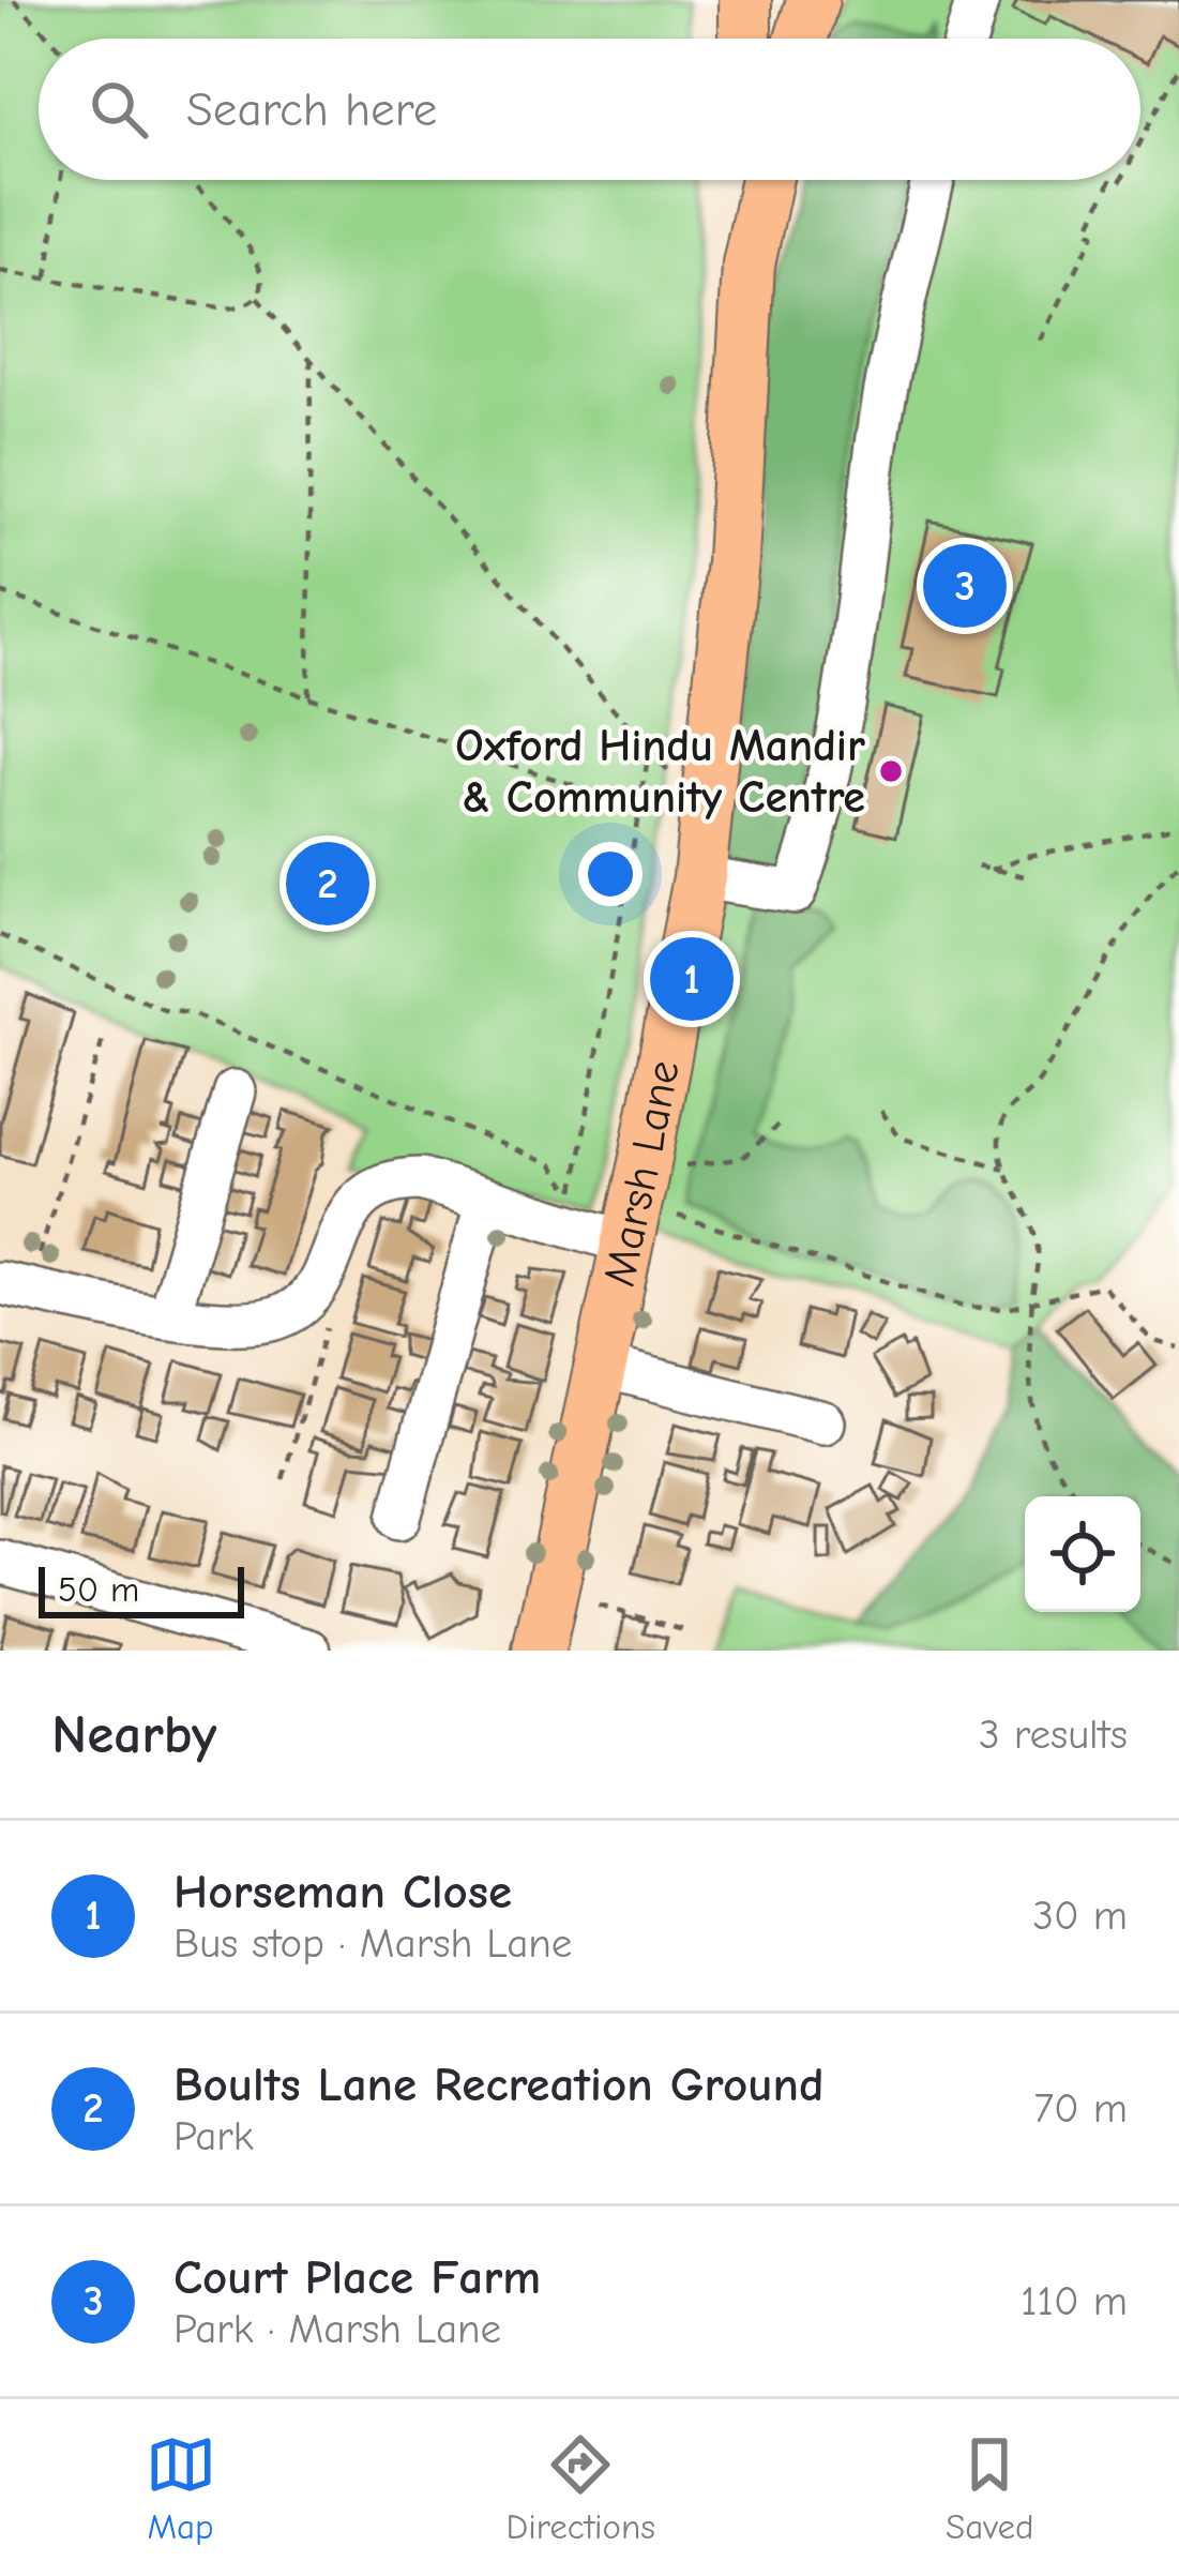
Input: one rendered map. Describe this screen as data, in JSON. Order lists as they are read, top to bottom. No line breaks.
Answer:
{"streets":{"main road":["Marsh Lane"]},"places":["Oxford Hindu Mandir & Community Centre"],"scale_bar":"50 m","page":{"search":"Search here","pins":["3","2","1"],"scale":"50 m","heading":["Nearby","3 results"],"list":[{"mark":"1","name":"Horseman Close","note":"Bus stop · Marsh Lane","value":"30 m"},{"mark":"2","name":"Boults Lane Recreation Ground","note":"Park","value":"70 m"},{"mark":"3","name":"Court Place Farm","note":"Park · Marsh Lane","value":"110 m"}],"nav":["Map","Directions","Saved"]}}
